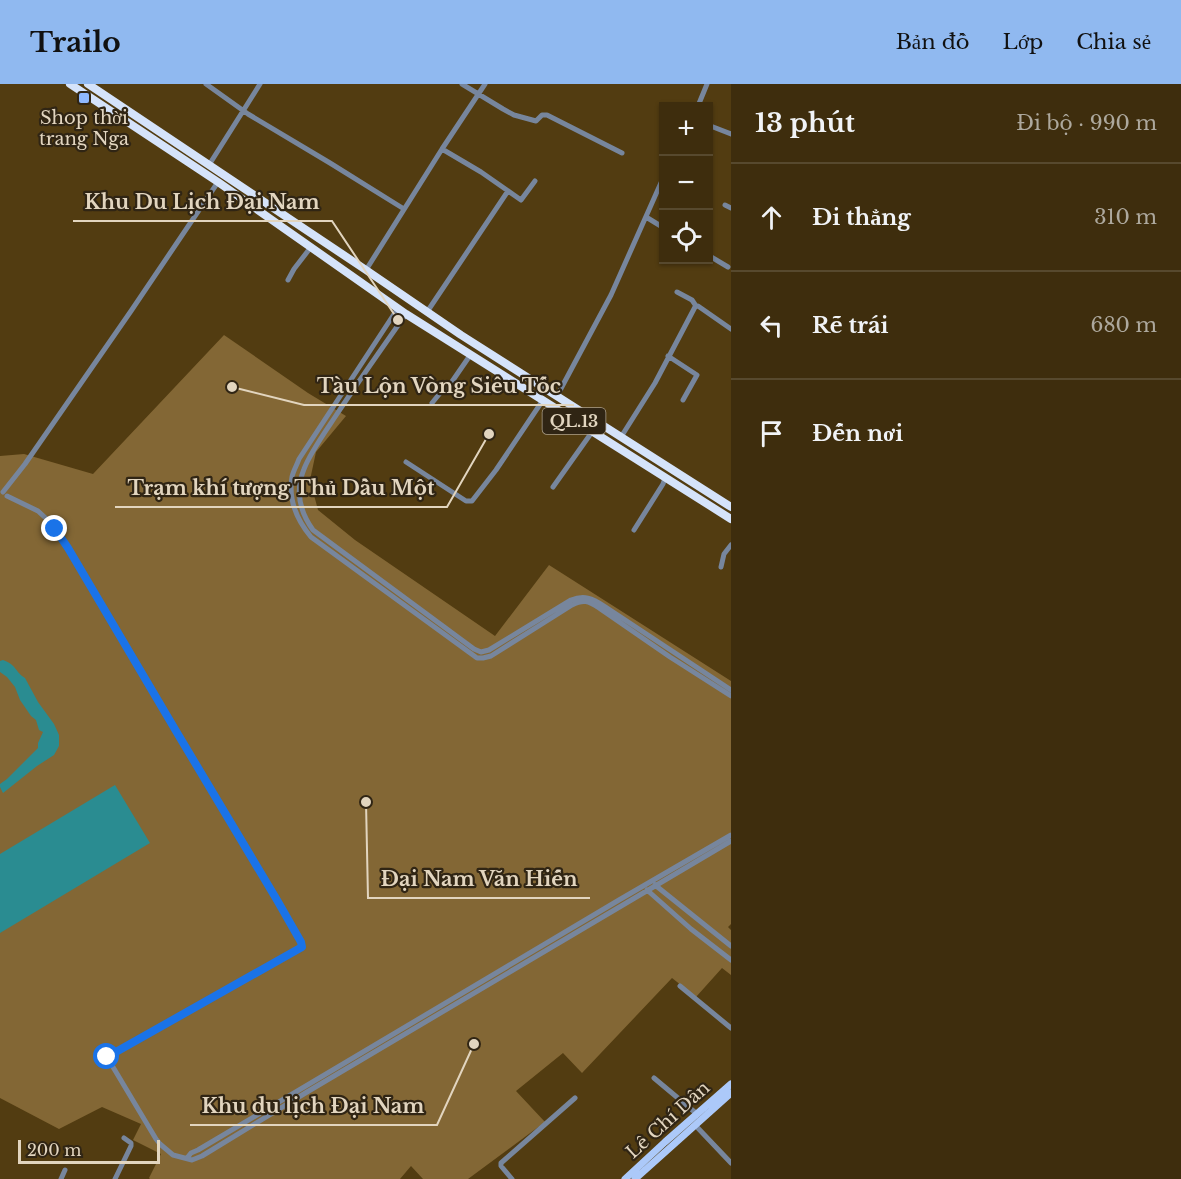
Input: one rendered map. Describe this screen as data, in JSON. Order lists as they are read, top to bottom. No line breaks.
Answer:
{"streets":{"highway":["QL.13"],"main road":["Lê Chí Dân"]},"places":{"transit":["Shop thời trang Nga"],"other":["Khu Du Lịch Đại Nam","Tàu Lộn Vòng Siêu Tốc","Trạm khí tượng Thủ Dầu Một","Đại Nam Văn Hiến","Khu du lịch Đại Nam"]},"scale_bar":"200 m","page":{"header":"Trailo","nav":["Bản đồ","Lớp","Chia sẻ"],"heading":["13 phút","Đi bộ · 990 m"],"map_buttons":["+","−"],"list":[["Đi thẳng","310 m"],["Rẽ trái","680 m"],"Đến nơi"],"scale":"200 m"}}
